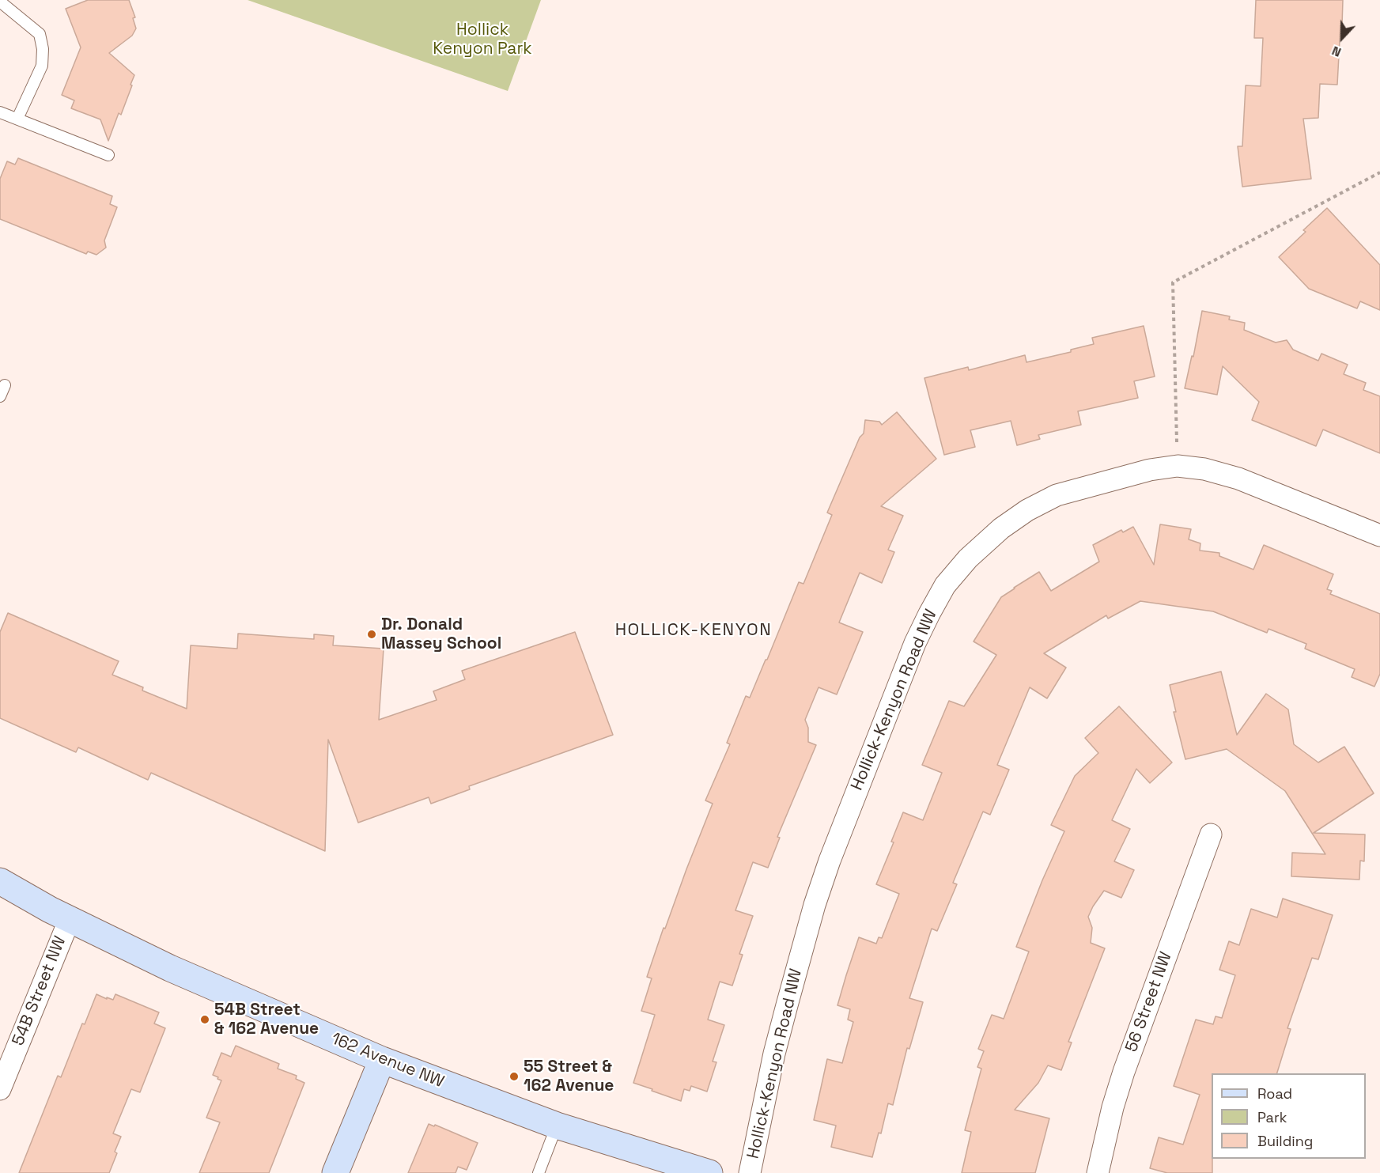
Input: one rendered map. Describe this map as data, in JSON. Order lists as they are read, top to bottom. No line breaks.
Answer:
{"streets":{"street":["Hollick-Kenyon Road NW","54B Street NW","56 Street NW","162 Avenue NW"]},"crossings":[["54B Street NW","162 Avenue NW"]],"districts":["HOLLICK-KENYON"],"parks":["Hollick Kenyon Park"],"places":["Dr. Donald Massey School","54B Street & 162 Avenue","55 Street & 162 Avenue"],"legend":["Road","Park","Building"],"north":"bottom"}
